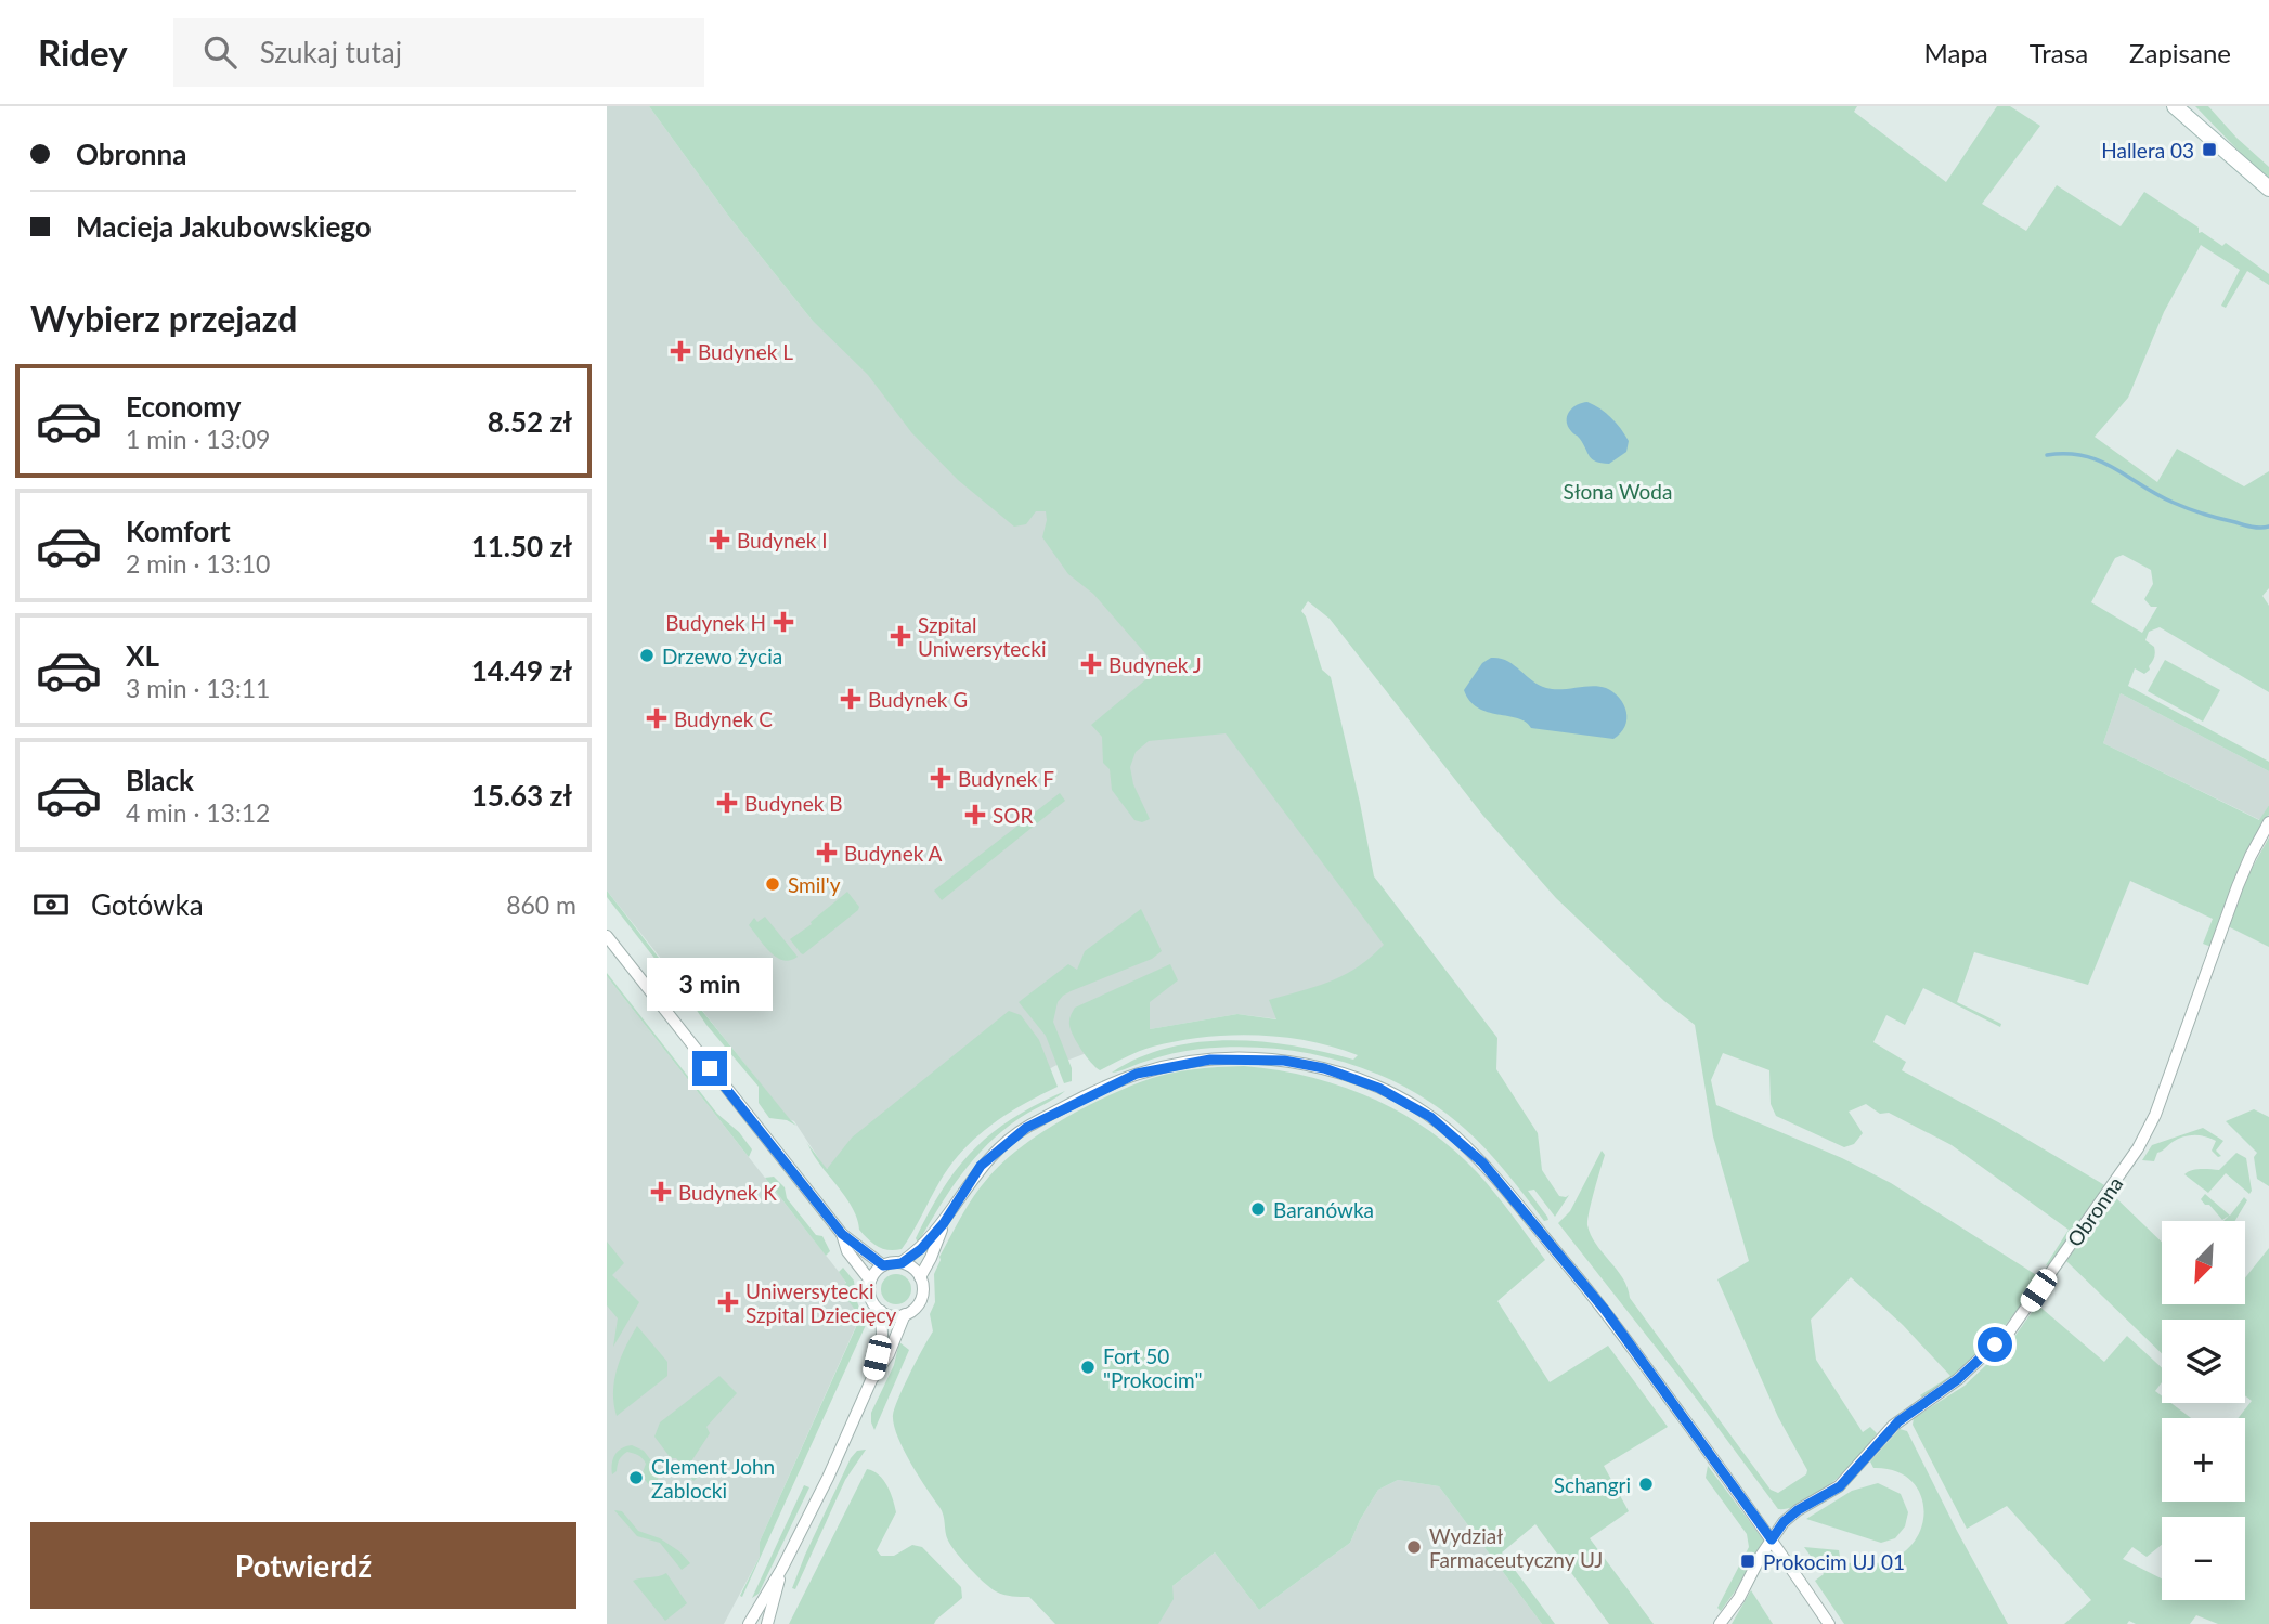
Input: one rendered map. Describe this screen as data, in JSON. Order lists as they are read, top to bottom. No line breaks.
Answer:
{"streets":{"street":["Obronna"]},"parks":["Słona Woda"],"places":{"transit":["Hallera 03","Prokocim UJ 01"],"health":["Budynek L","Budynek I","Budynek H","Szpital Uniwersytecki","Budynek J","Budynek G","Budynek C","Budynek F","Budynek B","SOR","Budynek A","Budynek K","Uniwersytecki Szpital Dziecięcy"],"other":["Drzewo życia","Smil'y","Baranówka","Fort 50 \"Prokocim\"","Clement John Zablocki","Schangri","Wydział Farmaceutyczny UJ"]},"north":"bottom left","page":{"header":"Ridey","search":"Szukaj tutaj","nav":["Mapa","Trasa","Zapisane"],"banner":["Obronna","Macieja Jakubowskiego"],"heading":"Wybierz przejazd","list":[{"name":"Economy","note":"1 min · 13:09","value":"8.52 zł"},{"name":"Komfort","note":"2 min · 13:10","value":"11.50 zł"},{"name":"XL","note":"3 min · 13:11","value":"14.49 zł"},{"name":"Black","note":"4 min · 13:12","value":"15.63 zł"}],"pay":["Gotówka","860 m"],"bubble":"3 min","map_buttons":["+","−"],"buttons":"Potwierdź"}}
